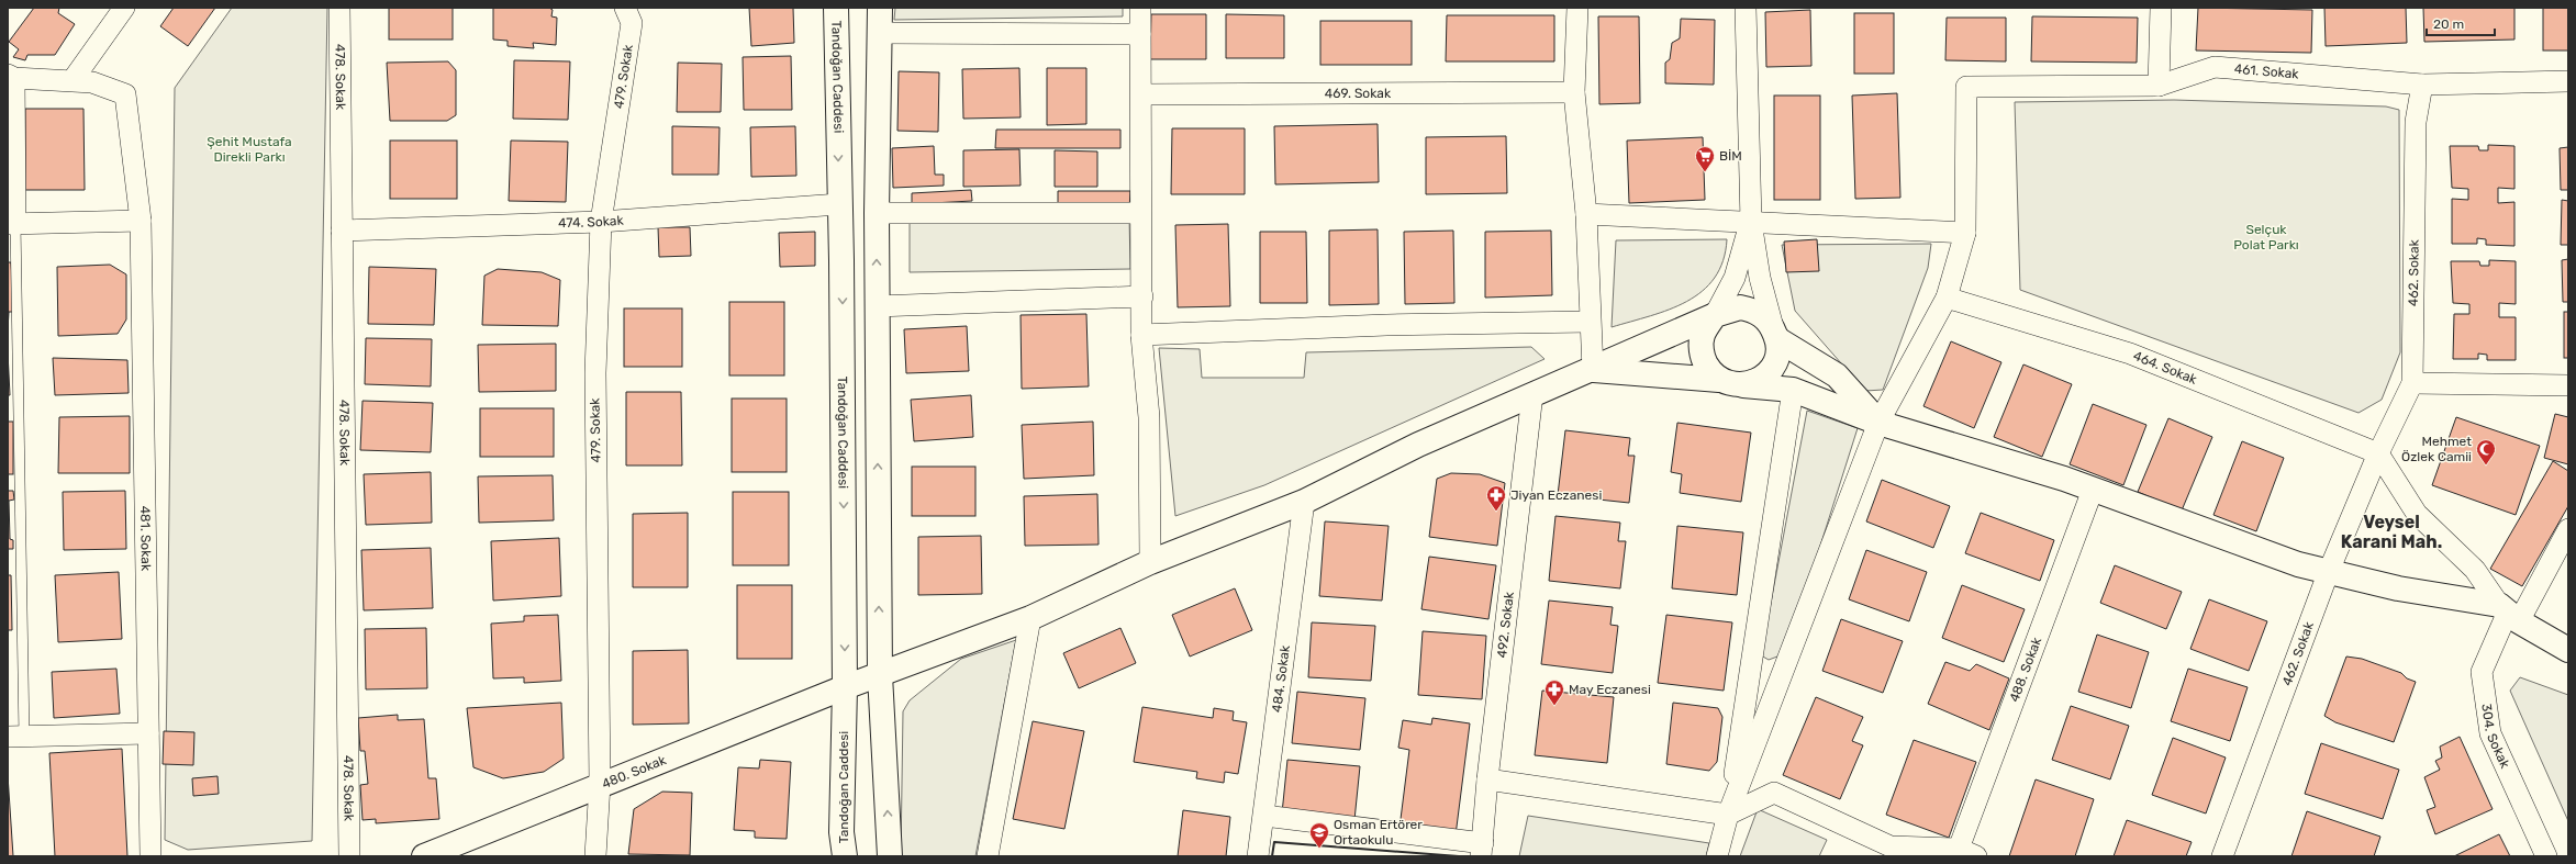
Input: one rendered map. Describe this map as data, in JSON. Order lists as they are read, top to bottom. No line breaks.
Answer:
{"streets":{"street":["461. Sokak","479. Sokak","478. Sokak","Tandoğan Caddesi","469. Sokak","474. Sokak","462. Sokak","464. Sokak","481. Sokak","492. Sokak","488. Sokak","484. Sokak","304. Sokak","480. Sokak"]},"crossings":[["461. Sokak","462. Sokak"],["479. Sokak","474. Sokak"],["479. Sokak","480. Sokak"],["478. Sokak","474. Sokak"],["Tandoğan Caddesi","474. Sokak"],["Tandoğan Caddesi","480. Sokak"],["462. Sokak","464. Sokak"],["492. Sokak","480. Sokak"],["484. Sokak","480. Sokak"]],"districts":["Veysel Karani Mah."],"parks":["Şehit Mustafa Direkli Parkı","Selçuk Polat Parkı"],"places":{"supermarket":["BİM"],"mosque":["Mehmet Özlek Camii"],"pharmacy":["Jiyan Eczanesi","May Eczanesi"],"school or university":["Osman Ertörer Ortaokulu"]},"scale_bar":"20 m"}
